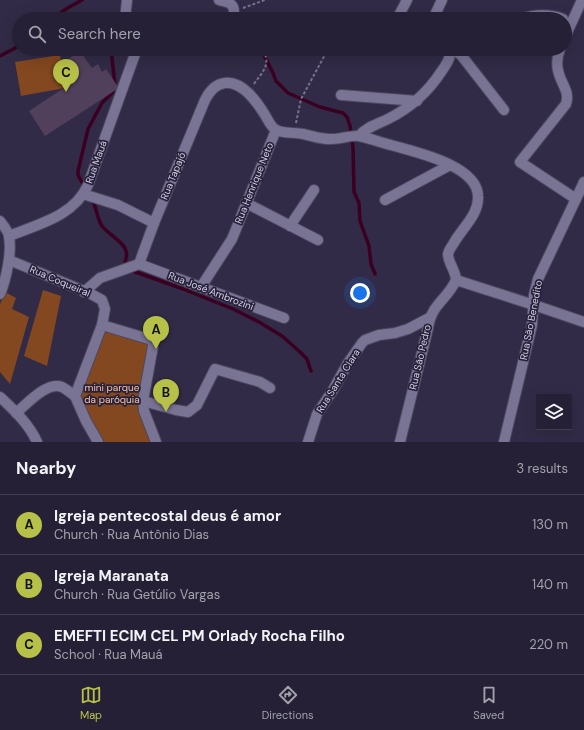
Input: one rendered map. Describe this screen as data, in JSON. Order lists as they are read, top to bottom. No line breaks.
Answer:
{"streets":{"street":["Rua Mauá","Rua Tapajó","Rua Henrique Neto","Rua Coqueiral","Rua José Ambrozini","Rua São Benedito","Rua São Pedro","Rua Santa Clara"]},"crossings":[["Rua Tapajó","Rua Henrique Neto"],["Rua Tapajó","Rua José Ambrozini"],["Rua Henrique Neto","Rua José Ambrozini"],["Rua São Pedro","Rua Santa Clara"]],"parks":["mini parque da paróquia"],"page":{"search":"Search here","pins":["C","A","B"],"heading":["Nearby","3 results"],"list":[{"mark":"A","name":"Igreja pentecostal deus é amor","note":"Church · Rua Antônio Dias","value":"130 m"},{"mark":"B","name":"Igreja Maranata","note":"Church · Rua Getúlio Vargas","value":"140 m"},{"mark":"C","name":"EMEFTI ECIM CEL PM Orlady Rocha Filho","note":"School · Rua Mauá","value":"220 m"}],"nav":["Map","Directions","Saved"]}}
